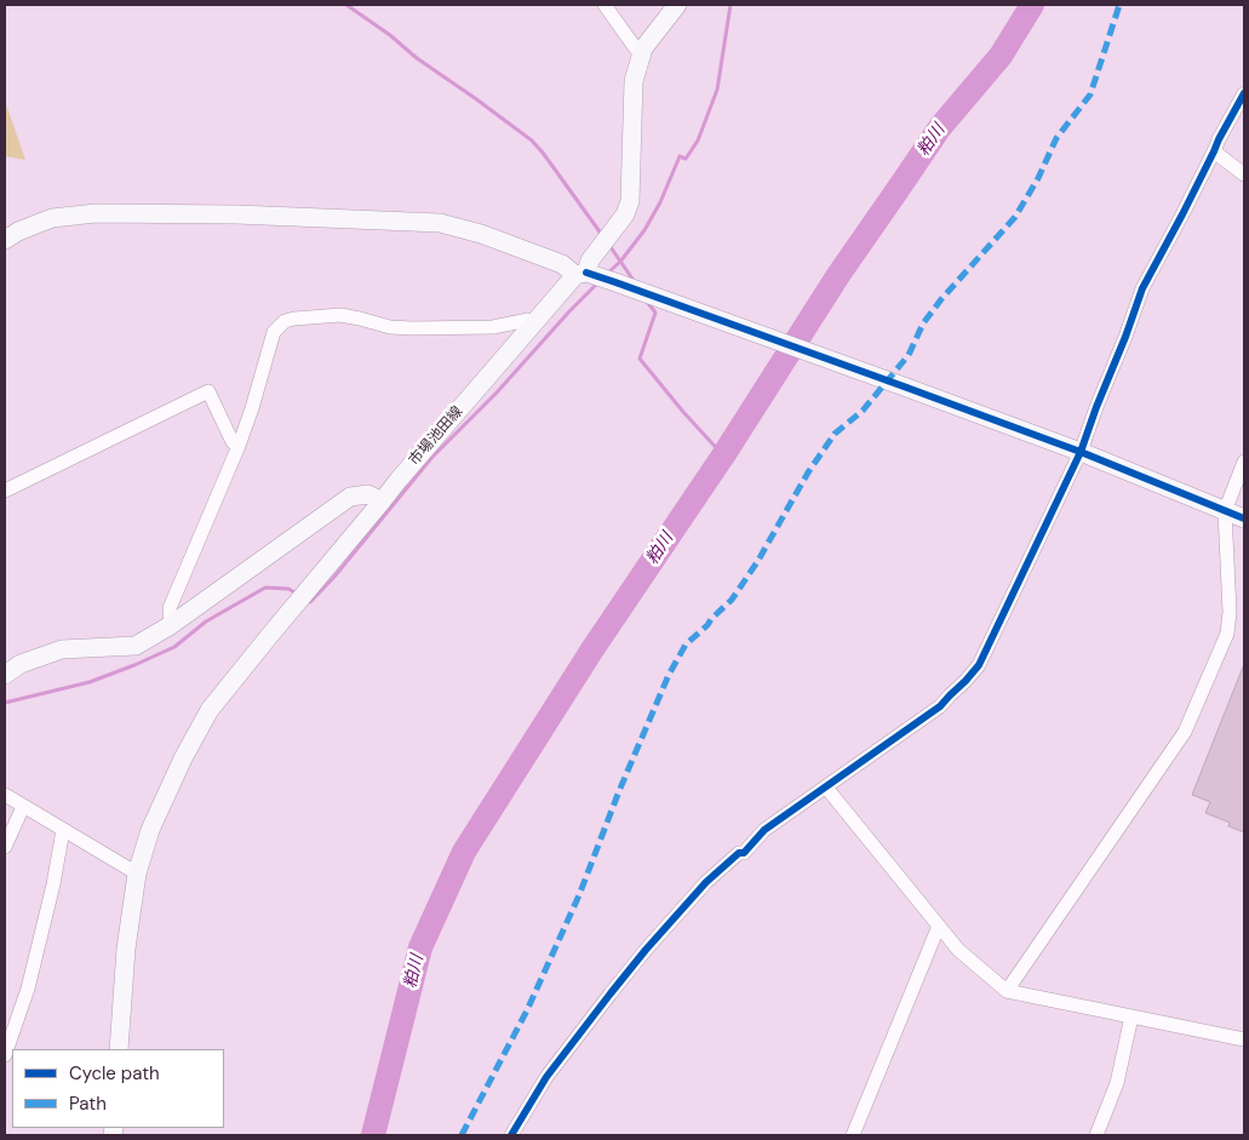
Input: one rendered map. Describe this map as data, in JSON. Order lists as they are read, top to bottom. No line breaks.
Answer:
{"streets":{"street":["市場池田線"]},"water":["粕川"],"legend":["Cycle path","Path"]}
